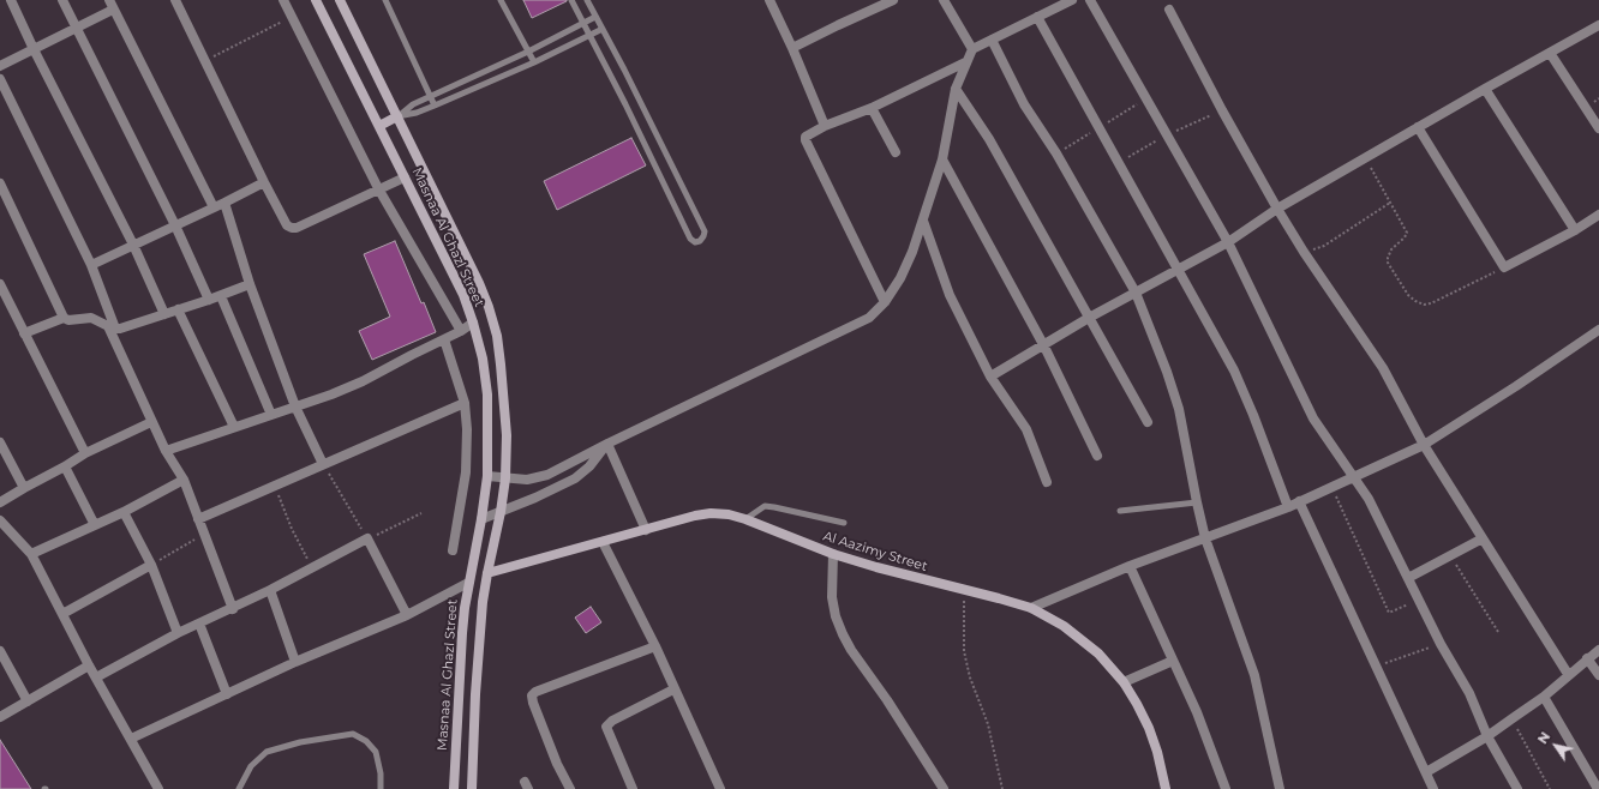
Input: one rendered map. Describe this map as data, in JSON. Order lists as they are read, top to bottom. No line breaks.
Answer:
{"streets":{"street":["Masnaa Al Ghazl Street","Al Aazimy Street"]},"crossings":[["Masnaa Al Ghazl Street","Al Aazimy Street"]],"north":"top left"}
